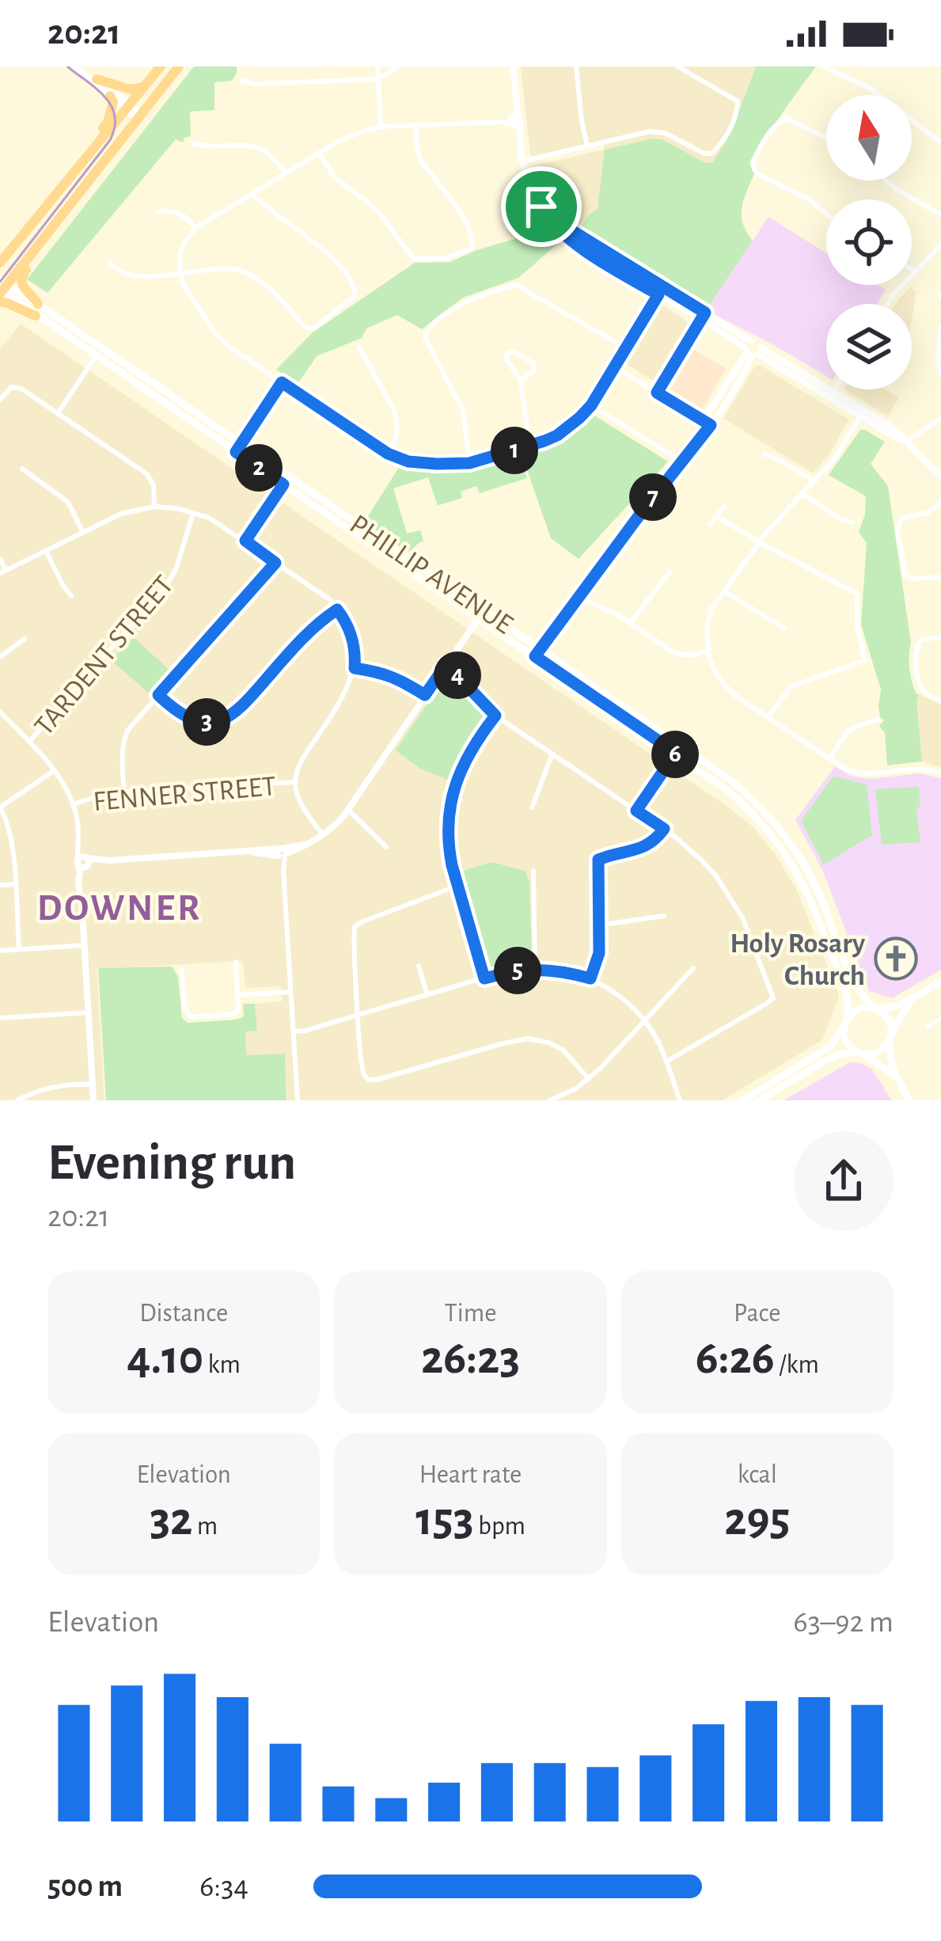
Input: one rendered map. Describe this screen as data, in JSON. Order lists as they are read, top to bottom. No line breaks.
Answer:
{"streets":{"main road":["PHILLIP AVENUE"],"street":["TARDENT STREET","FENNER STREET"]},"districts":["DOWNER"],"places":{"church":["Holy Rosary Church"]},"north":"top","page":{"status":"20:21","pins":["1","2","7","4","3","6","5"],"heading":["Evening run","20:21"],"stats":[["Distance","4.10 km"],["Time","26:23"],["Pace","6:26 /km"],["Elevation","32 m"],["Heart rate","153 bpm"],["kcal","295"]],"chart":["Elevation","63–92 m"],"list":[{"name":"500 m","note":"6:34"}]}}
